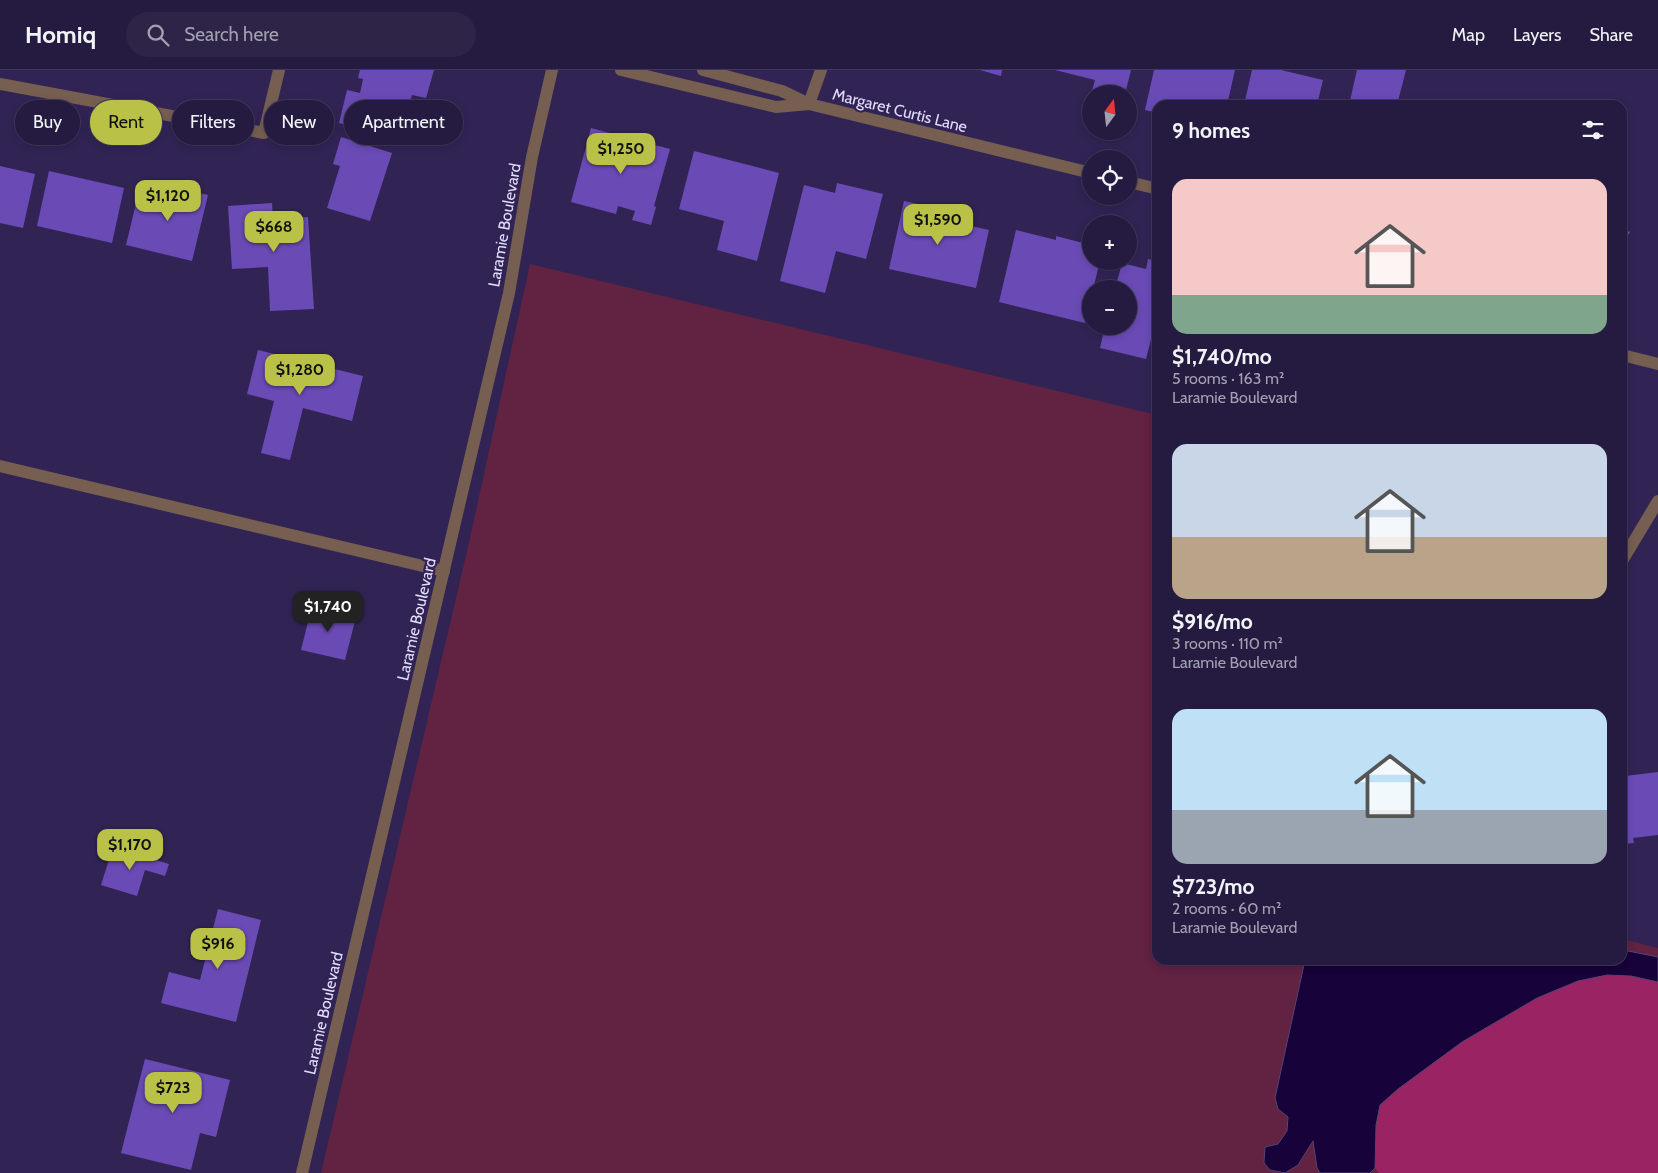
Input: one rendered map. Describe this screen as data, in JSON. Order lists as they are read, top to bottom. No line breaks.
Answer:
{"streets":{"street":["Margaret Curtis Lane","Laramie Boulevard"]},"north":"top","page":{"header":"Homiq","search":"Search here","nav":["Map","Layers","Share"],"map_buttons":["+","−"],"chip":["Buy","Rent","Filters","New","Apartment"],"heading":"9 homes","price":["$1,250","$1,120","$1,590","$668","$1,280","$1,740","$1,170","$916","$723"],"list":[{"name":"$1,740/mo","note":"5 rooms · 163 m² · Laramie Boulevard"},{"name":"$916/mo","note":"3 rooms · 110 m² · Laramie Boulevard"},{"name":"$723/mo","note":"2 rooms · 60 m² · Laramie Boulevard"}]}}
